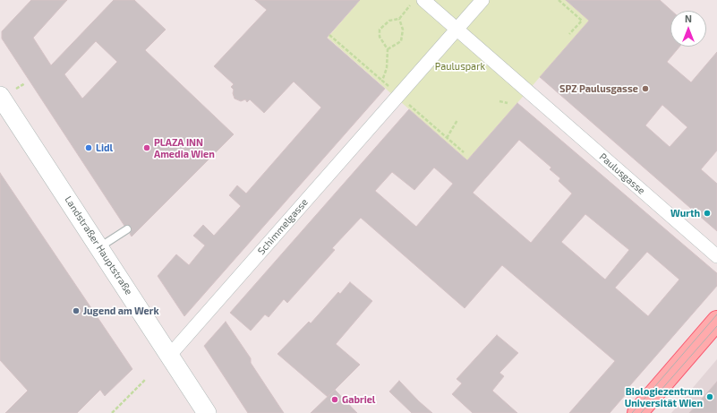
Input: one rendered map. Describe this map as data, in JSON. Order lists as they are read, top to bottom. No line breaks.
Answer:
{"streets":{"main road":["Landstraßer Hauptstraße"],"street":["Paulusgasse","Schimmelgasse"]},"crossings":[["Paulusgasse","Schimmelgasse"],["Schimmelgasse","Landstraßer Hauptstraße"]],"parks":["Pauluspark"],"places":["SPZ Paulusgasse","Lidl","PLAZA INN Amedia Wien","Wurth","Jugend am Werk","Biologiezentrum Universität Wien","Gabriel"],"north":"top"}
